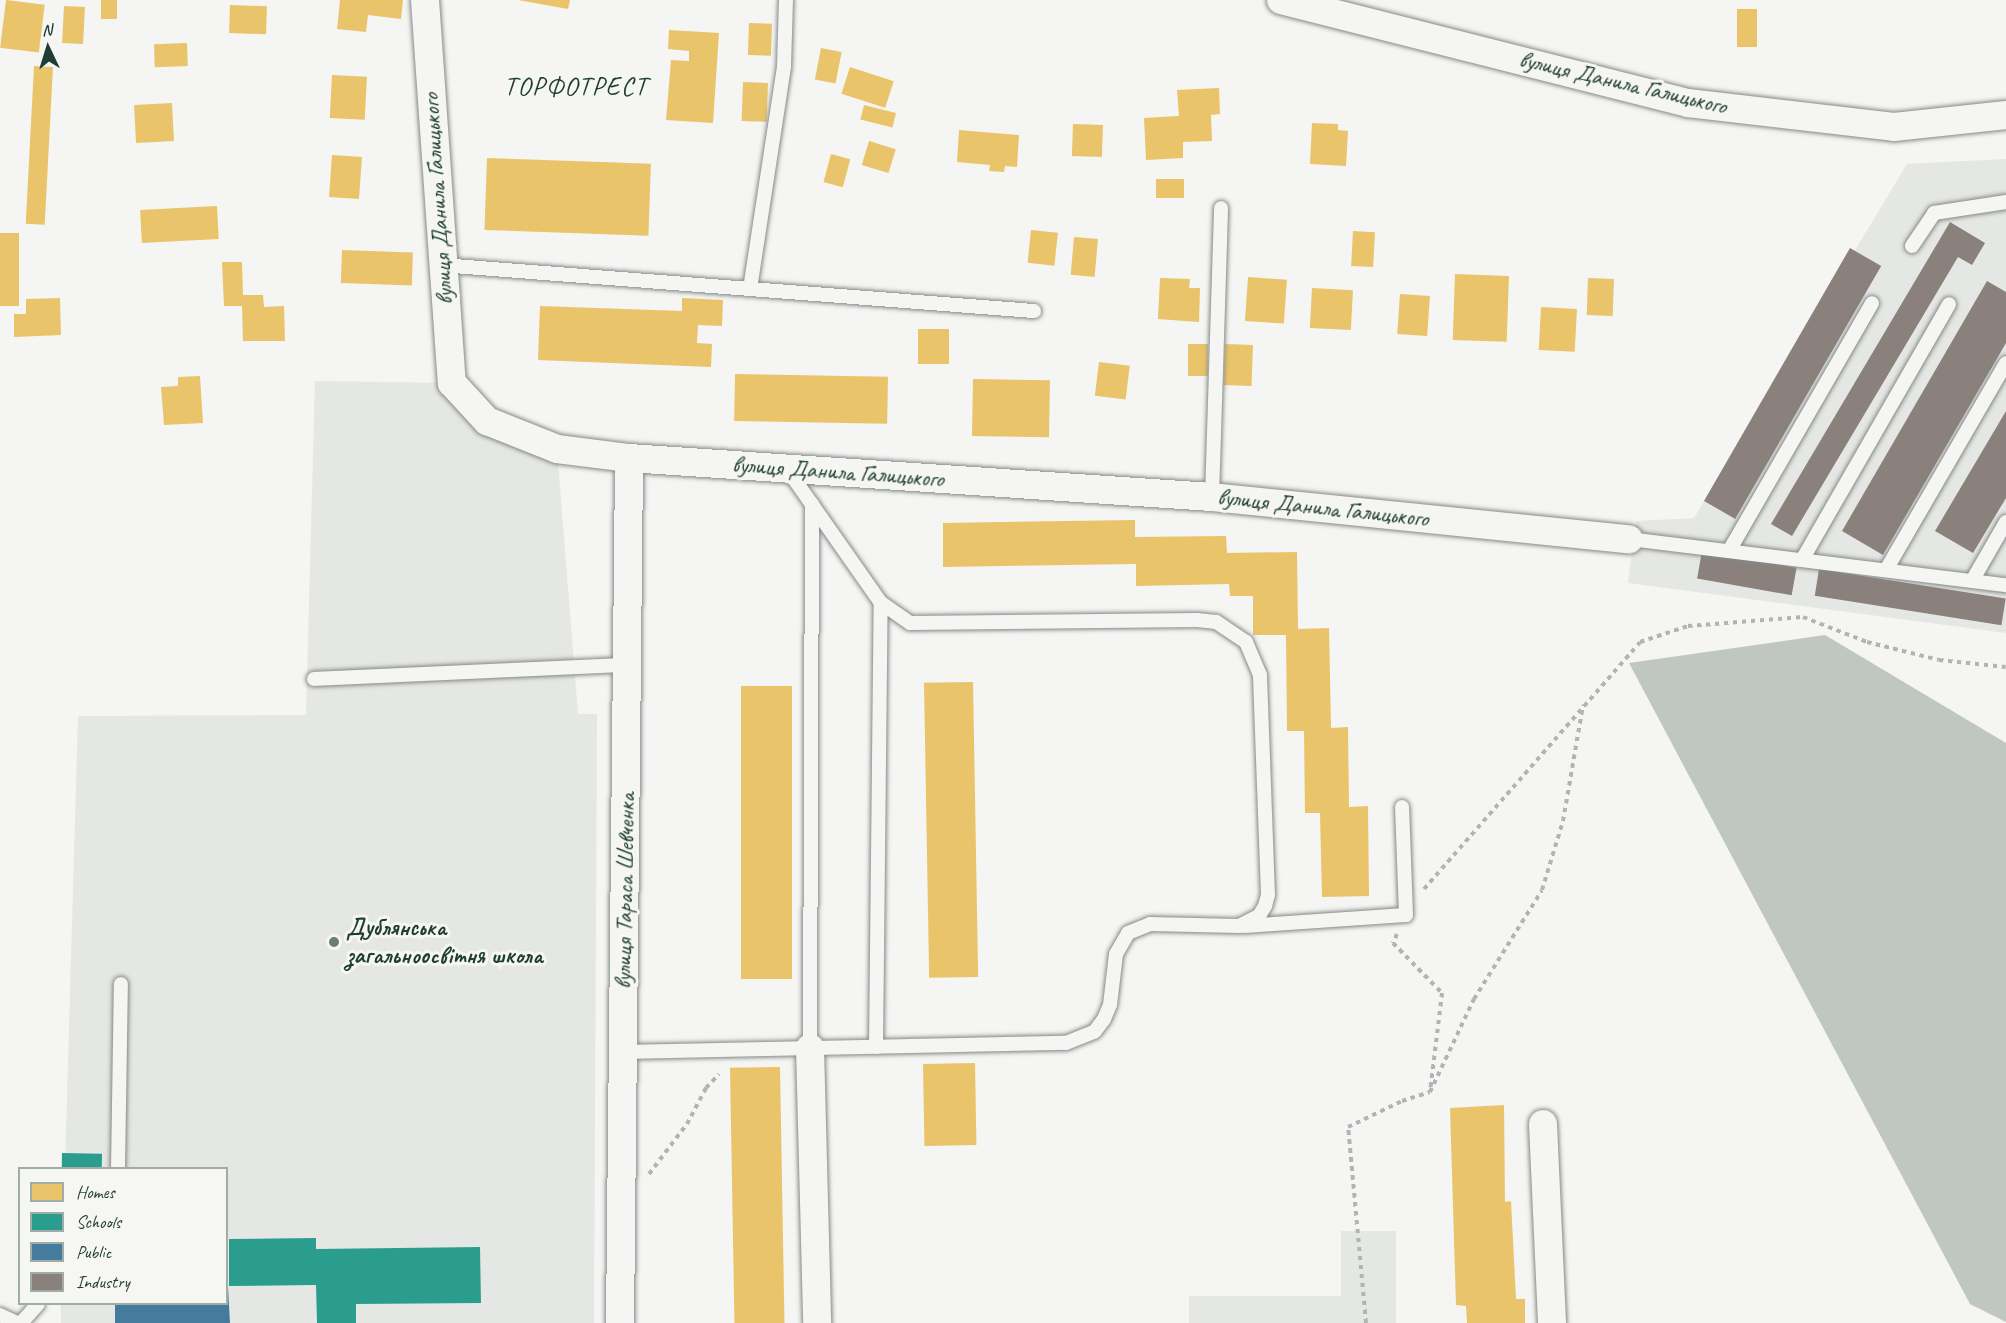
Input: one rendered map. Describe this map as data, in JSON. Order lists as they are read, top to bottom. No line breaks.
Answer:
{"streets":{"street":["вулиця Данила Галицького","вулиця Тараса Шевченка"]},"crossings":[["вулиця Данила Галицького","вулиця Тараса Шевченка"]],"districts":["ТОРФОТРЕСТ"],"places":["Дублянська загальноосвітня школа"],"legend":["Homes","Schools","Public","Industry"],"north":"top"}
